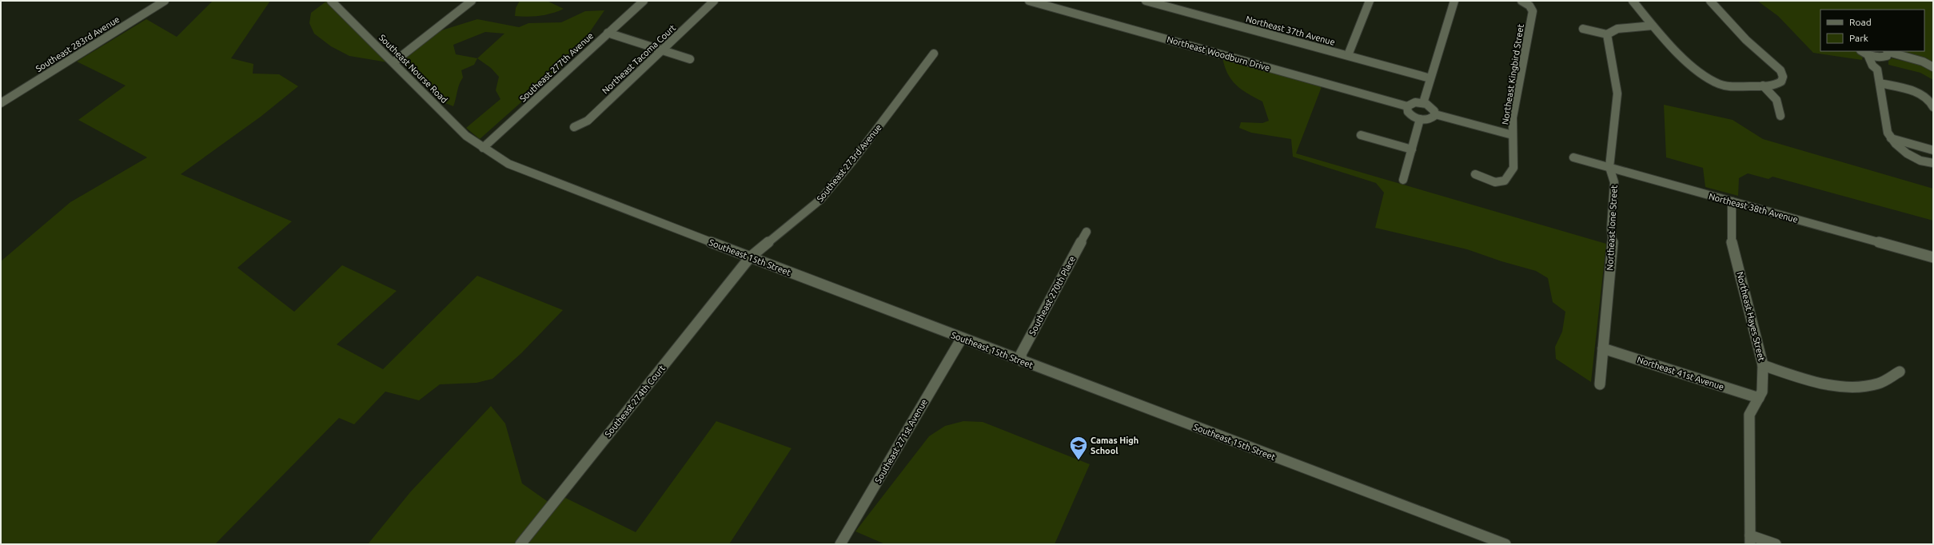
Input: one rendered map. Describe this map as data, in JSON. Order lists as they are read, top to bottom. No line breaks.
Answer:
{"streets":{"street":["Northeast 37th Avenue","Southeast 283rd Avenue","Northeast Woodburn Drive","Northeast Tacoma Court","Southeast 277th Avenue","Southeast Nourse Road","Northeast Kingbird Street","Southeast 273rd Avenue","Northeast 38th Avenue","Northeast Ione Street","Southeast 15th Street","Southeast 270th Place","Northeast Hayes Street","Northeast 41st Avenue","Southeast 274th Court","Southeast 271st Avenue"]},"crossings":[["Southeast 277th Avenue","Southeast Nourse Road"],["Southeast 277th Avenue","Southeast 15th Street"],["Southeast Nourse Road","Southeast 15th Street"],["Southeast 273rd Avenue","Southeast 15th Street"],["Southeast 273rd Avenue","Southeast 274th Court"],["Northeast 38th Avenue","Northeast Ione Street"],["Northeast 38th Avenue","Northeast Hayes Street"],["Northeast Ione Street","Northeast 41st Avenue"],["Southeast 15th Street","Southeast 270th Place"],["Southeast 15th Street","Southeast 274th Court"],["Southeast 15th Street","Southeast 271st Avenue"],["Northeast Hayes Street","Northeast 41st Avenue"]],"places":{"school or university":["Camas High School"]},"legend":["Road","Park"]}
